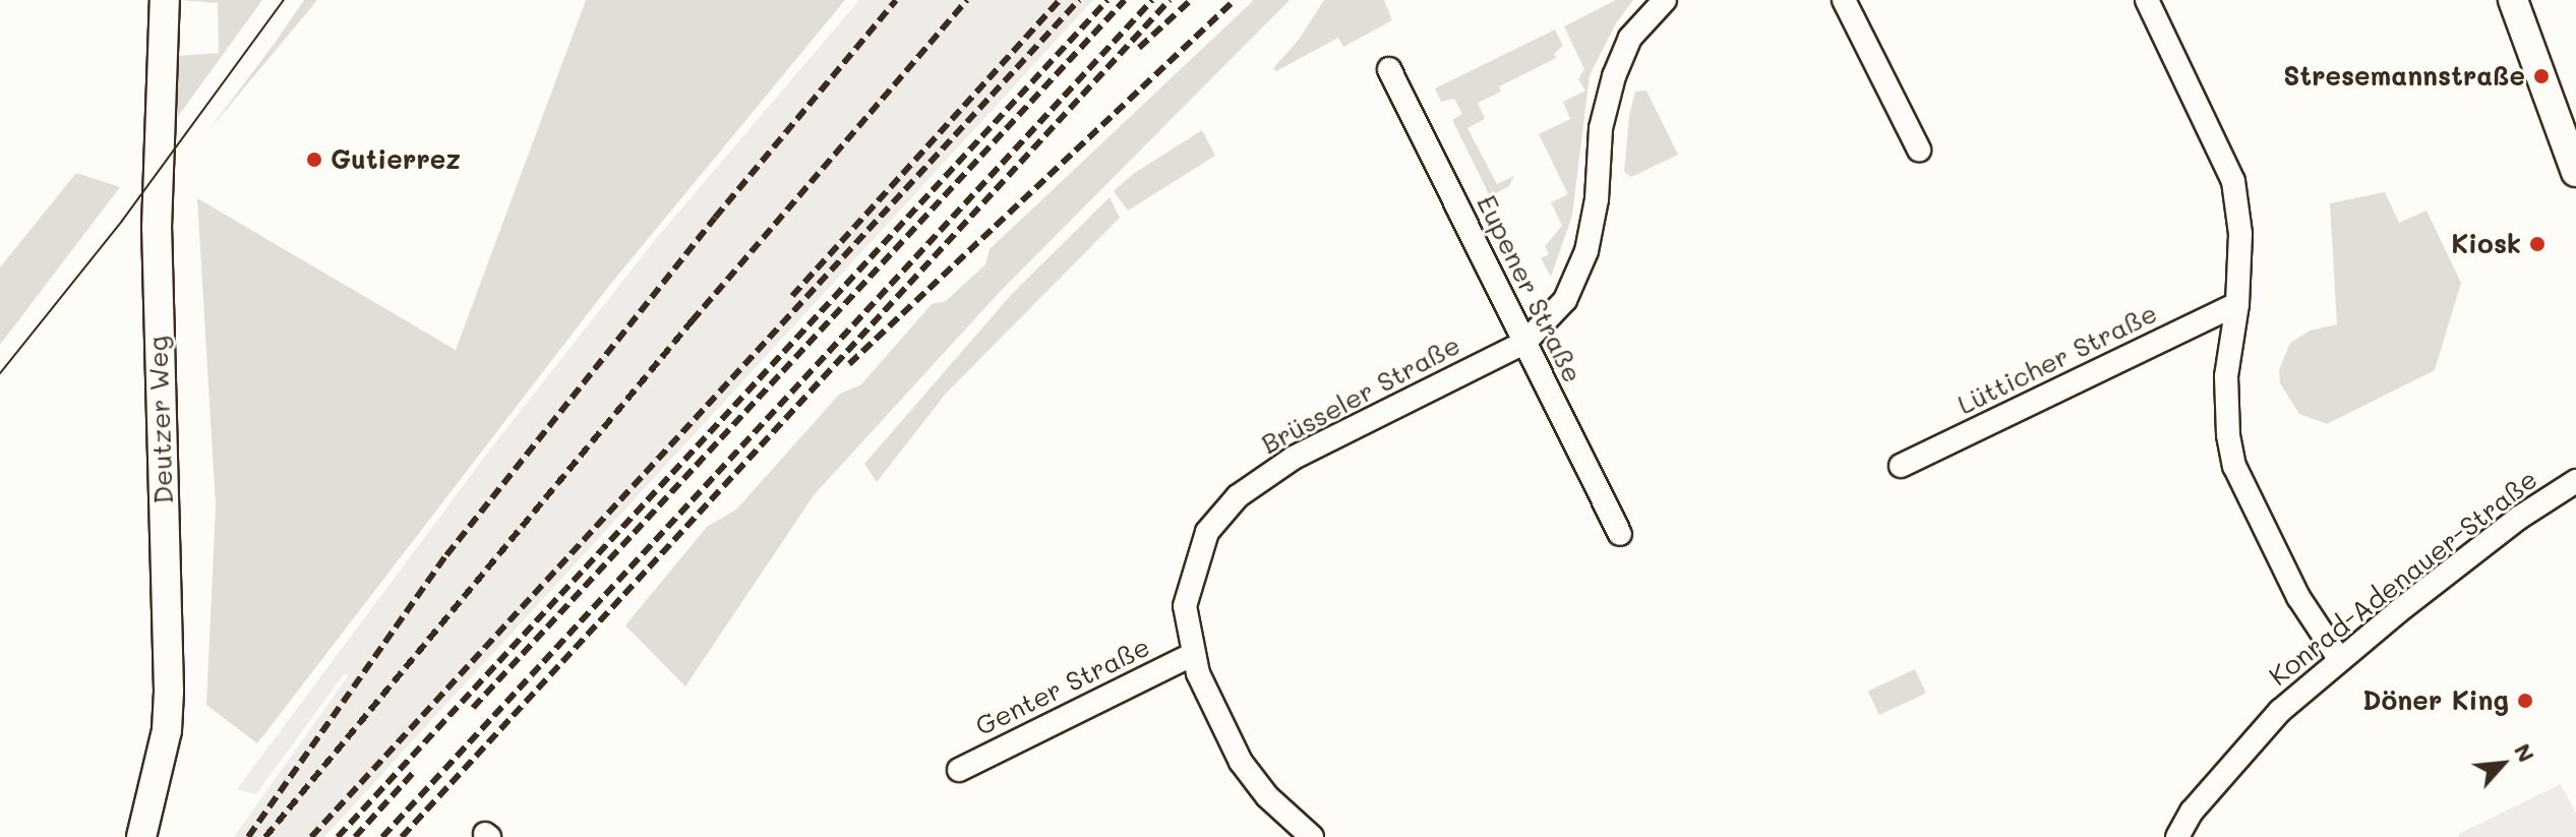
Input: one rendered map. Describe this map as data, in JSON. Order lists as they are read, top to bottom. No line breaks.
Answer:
{"streets":{"street":["Eupener Straße","Lütticher Straße","Brüsseler Straße","Deutzer Weg","Konrad-Adenauer-Straße","Genter Straße"]},"crossings":[["Eupener Straße","Brüsseler Straße"],["Brüsseler Straße","Genter Straße"]],"places":["Stresemannstraße","Gutierrez","Kiosk","Döner King"],"north":"top right"}
